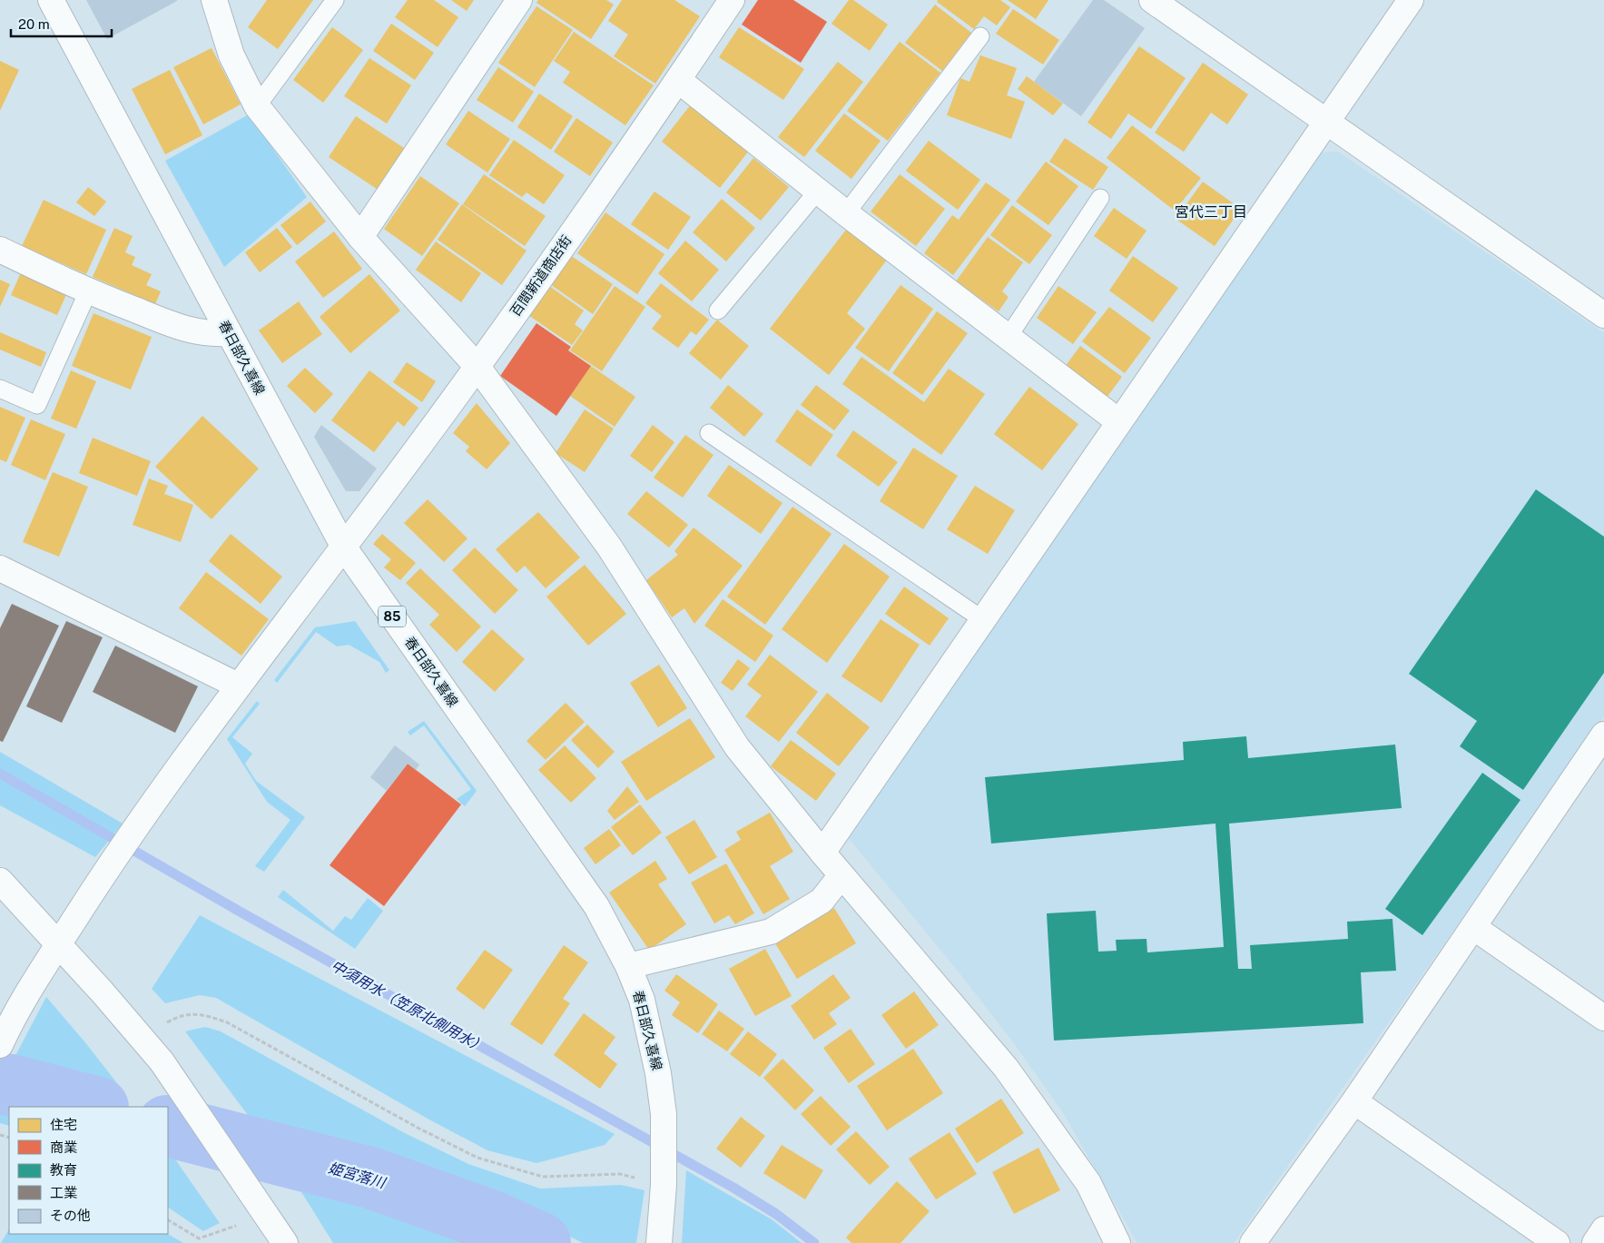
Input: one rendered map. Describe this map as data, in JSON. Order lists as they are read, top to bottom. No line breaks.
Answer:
{"streets":{"street":["百間新道商店街","春日部久喜線","85"]},"crossings":[["百間新道商店街","春日部久喜線"]],"districts":["宮代三丁目"],"water":["中須用水（笠原北側用水）","姫宮落川"],"legend":["住宅","商業","教育","工業","その他"],"scale_bar":"20 m"}
